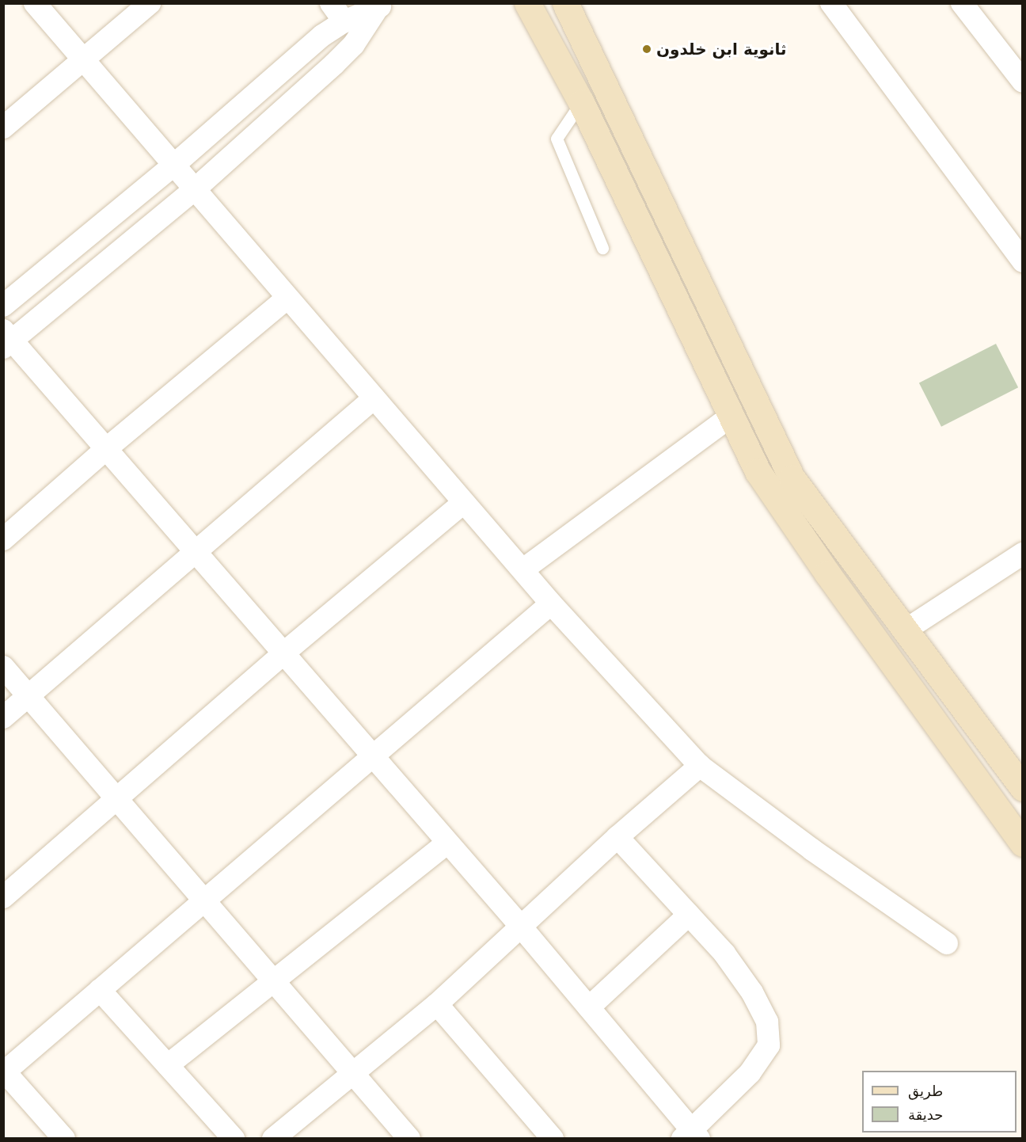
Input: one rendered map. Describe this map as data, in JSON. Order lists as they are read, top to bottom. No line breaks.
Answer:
{"places":["ثانوية ابن خلدون"],"legend":["طريق","حديقة"]}
